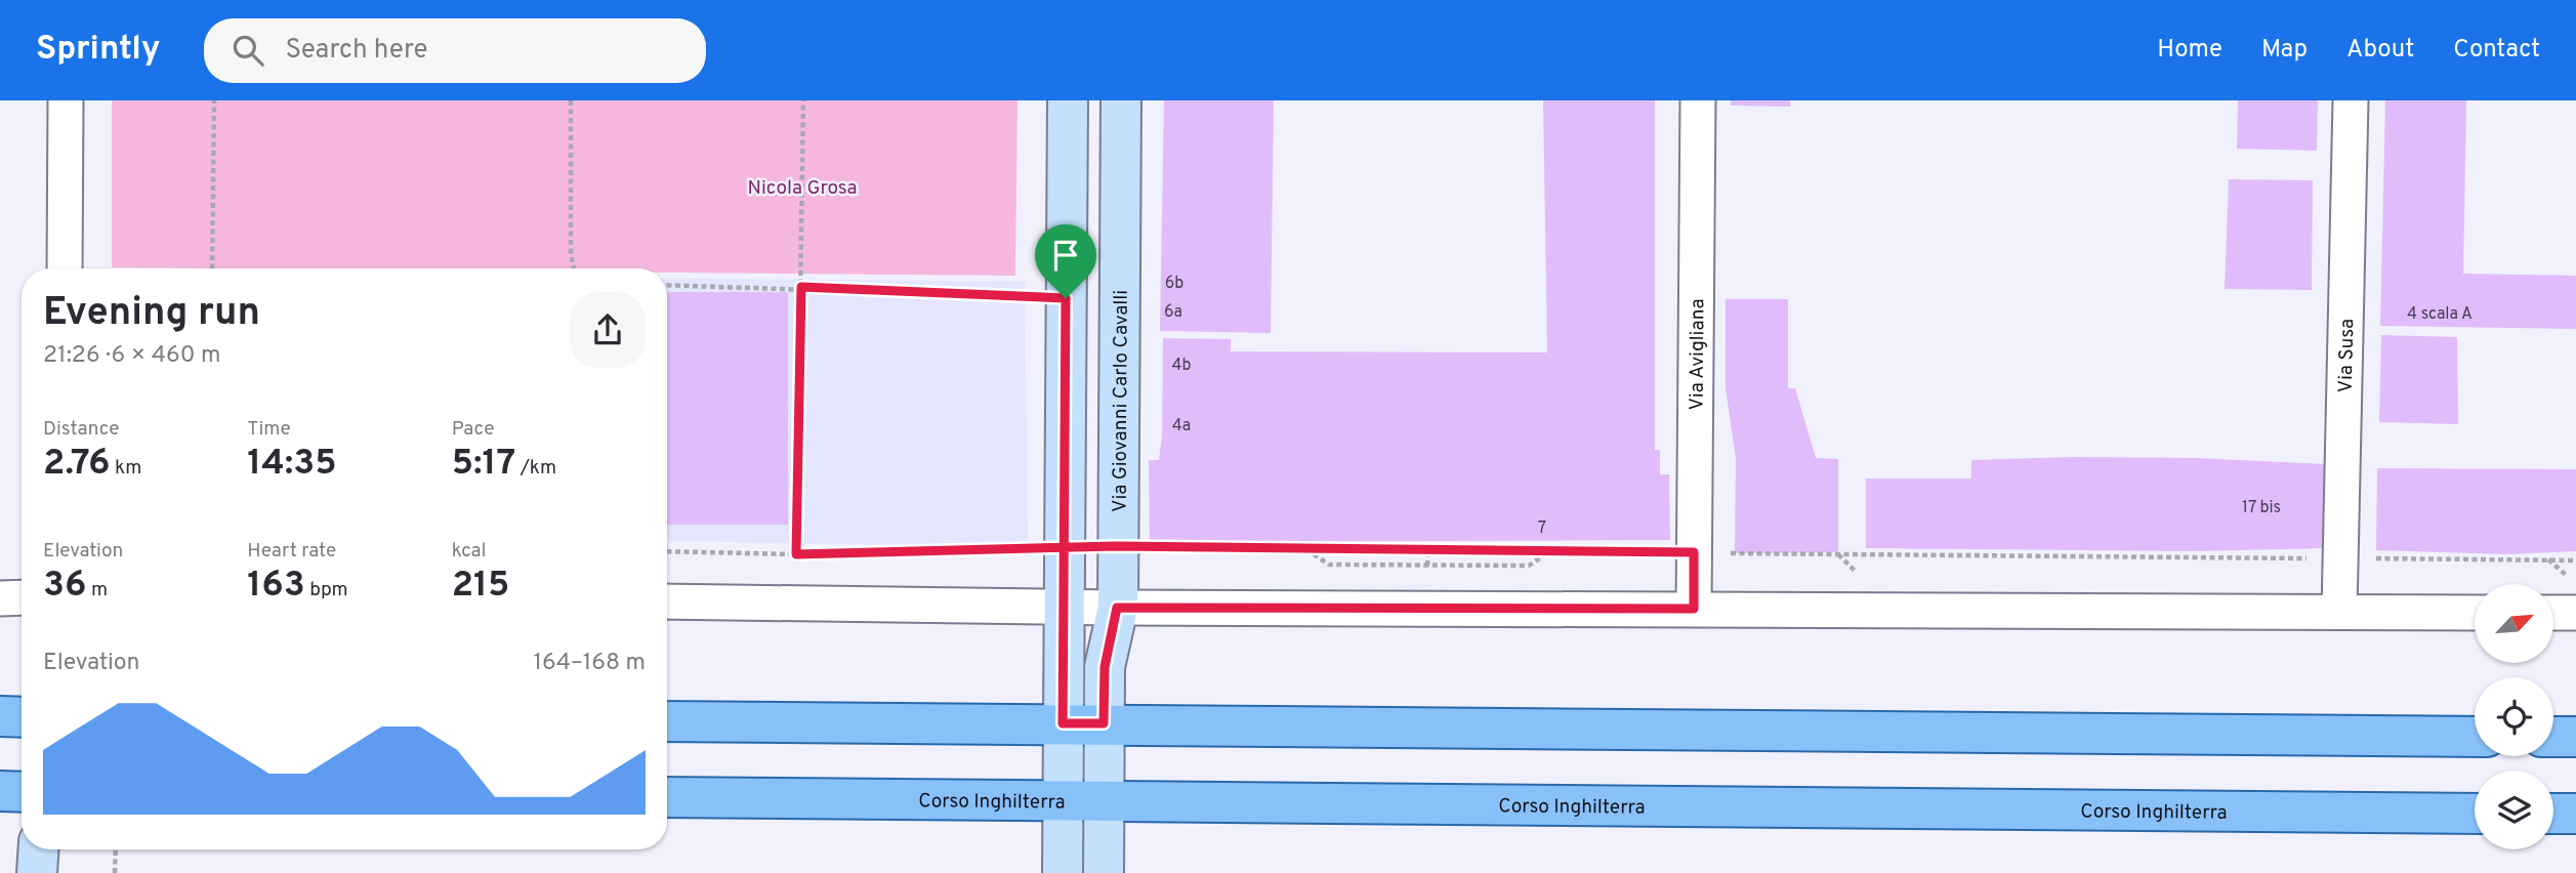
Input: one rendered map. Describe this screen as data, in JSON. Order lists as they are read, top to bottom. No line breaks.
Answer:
{"streets":{"main road":["Corso Inghilterra"],"street":["Via Avigliana","Via Susa","Via Giovanni Carlo Cavalli"]},"crossings":[["Via Giovanni Carlo Cavalli","Corso Inghilterra"]],"parks":["Nicola Grosa"],"house_numbers":["6b","6a","4 scala A","4b","4a","17 bis","7"],"north":"top right","page":{"header":"Sprintly","search":"Search here","nav":["Home","Map","About","Contact"],"heading":["Evening run","21:26 · 6 × 460 m"],"stats":[["Distance","2.76 km"],["Time","14:35"],["Pace","5:17 /km"],["Elevation","36 m"],["Heart rate","163 bpm"],["kcal","215"]],"chart":["Elevation","164–168 m"]}}
